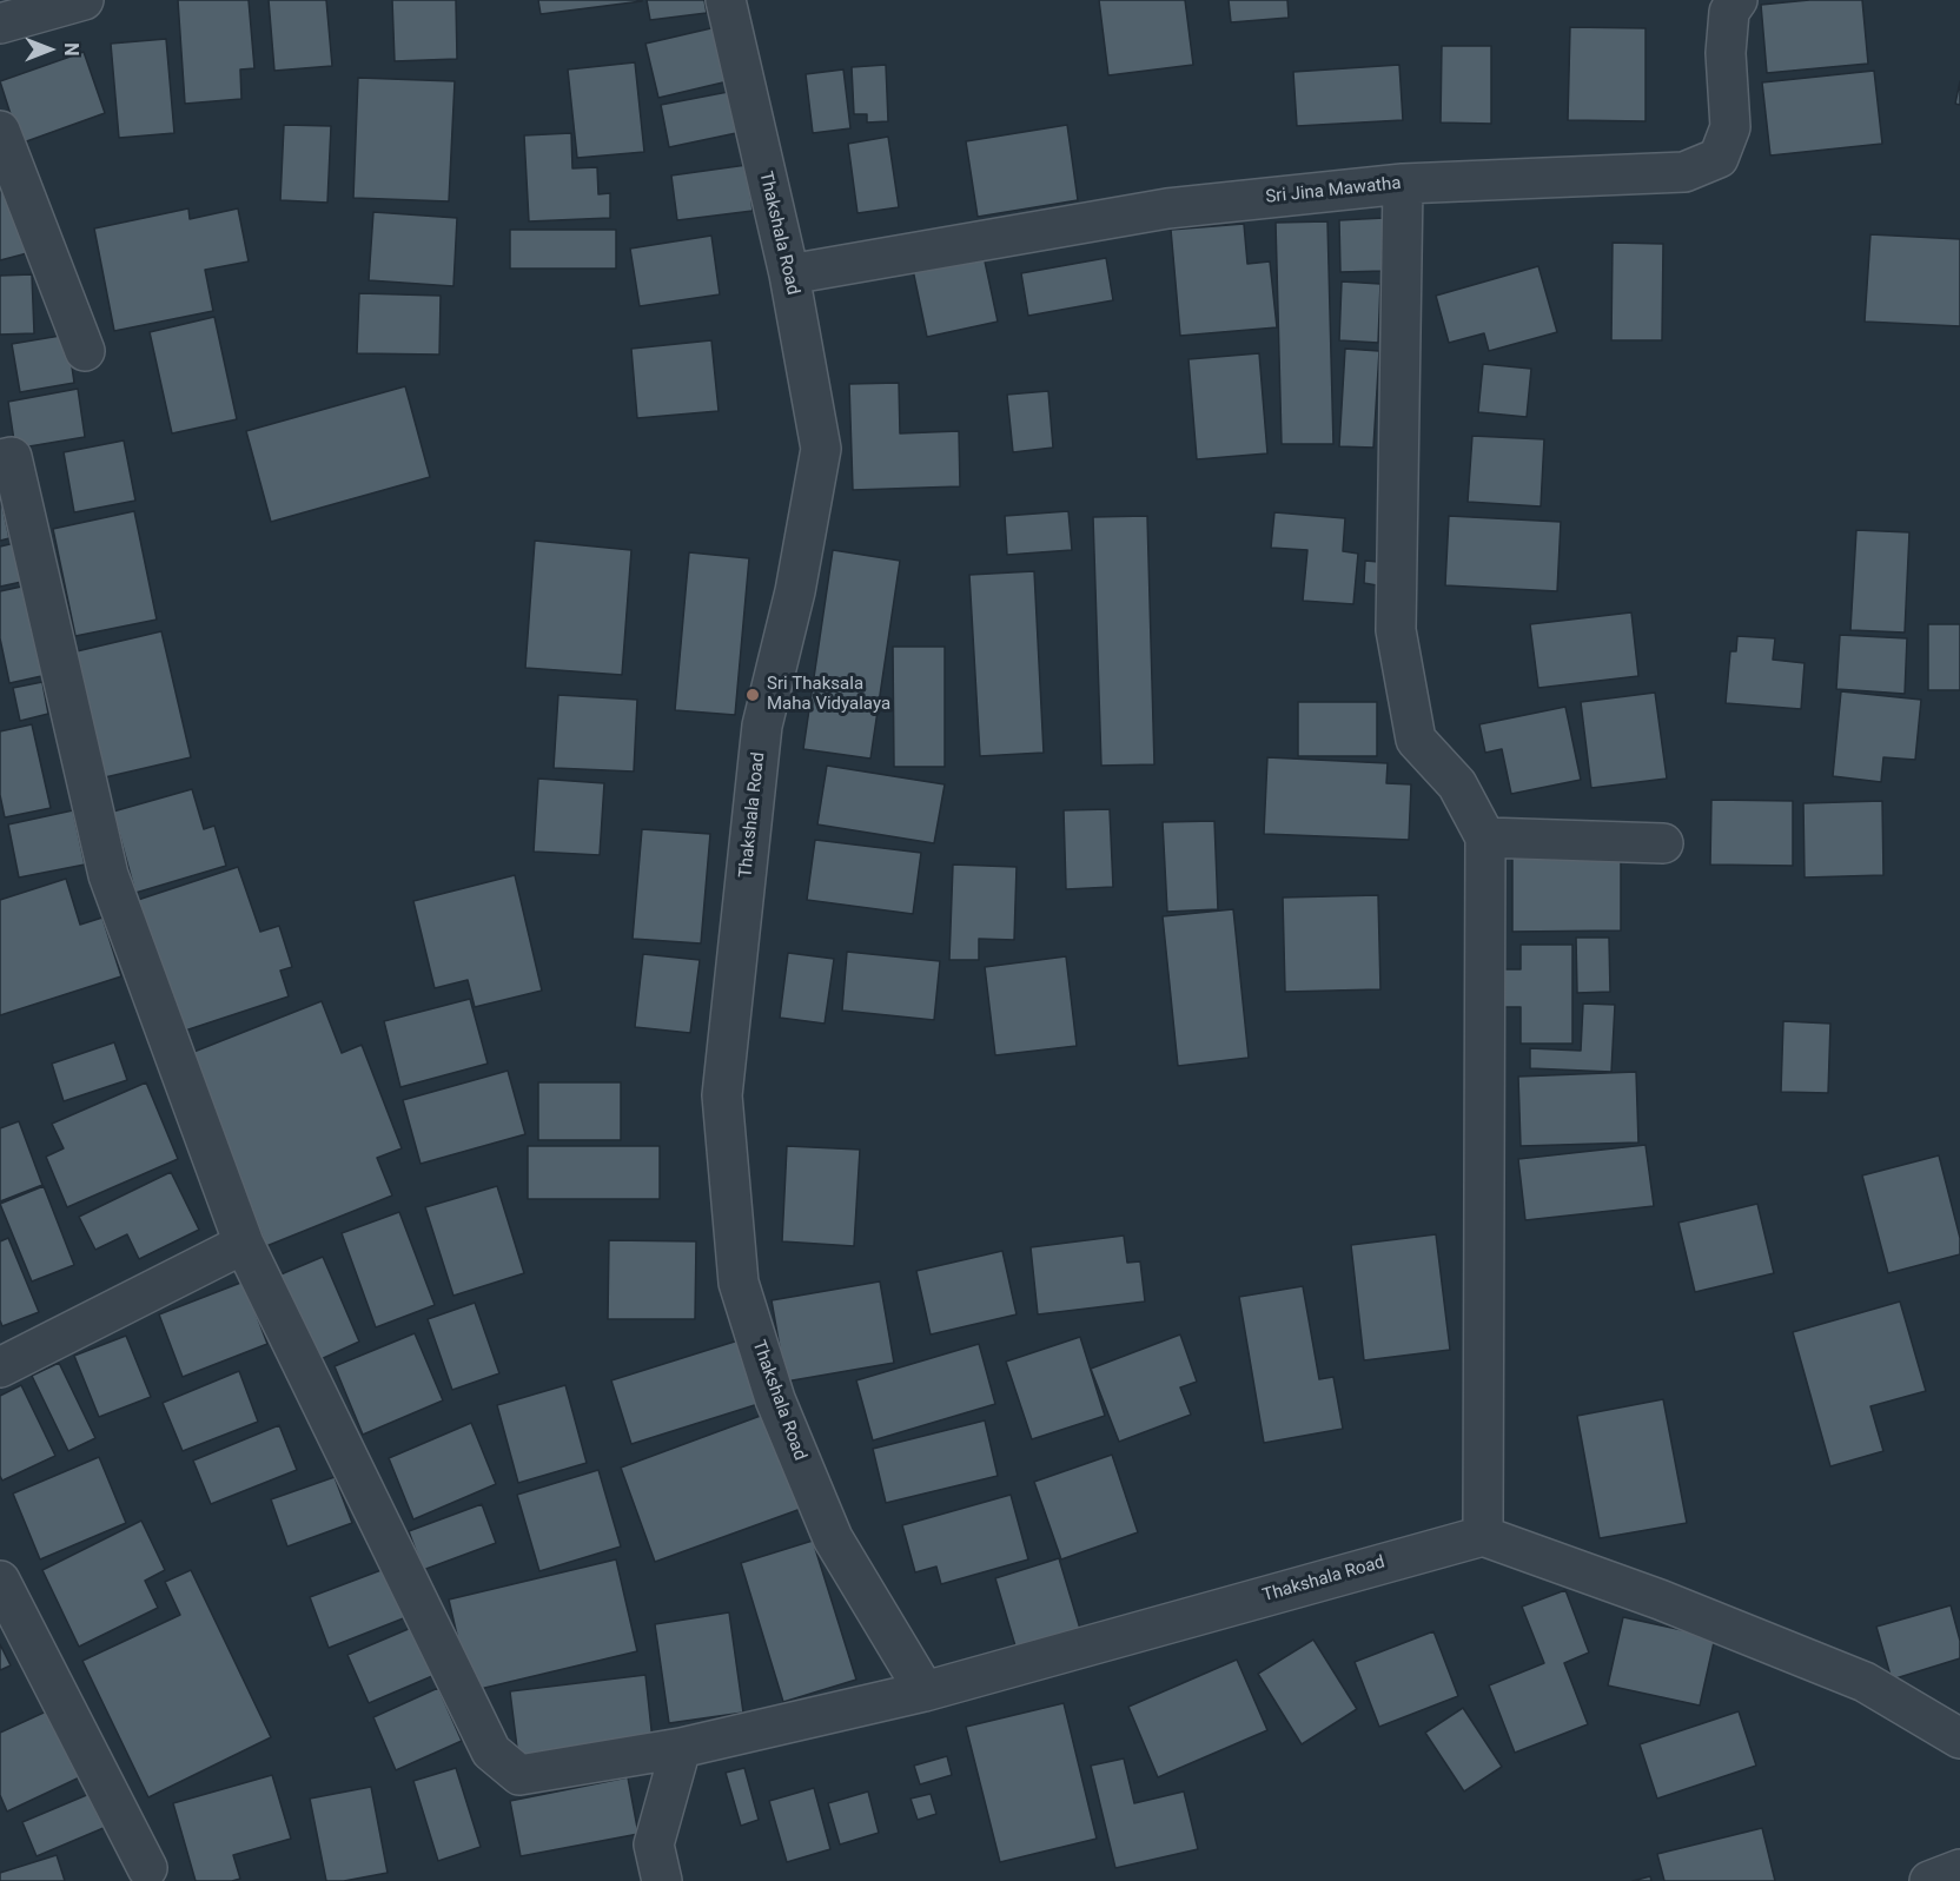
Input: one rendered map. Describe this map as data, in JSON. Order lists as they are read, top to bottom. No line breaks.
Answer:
{"streets":{"street":["Sri Jina Mawatha","Thakshala Road"]},"crossings":[["Sri Jina Mawatha","Thakshala Road"]],"places":["Sri Thaksala Maha Vidyalaya"],"north":"right"}
